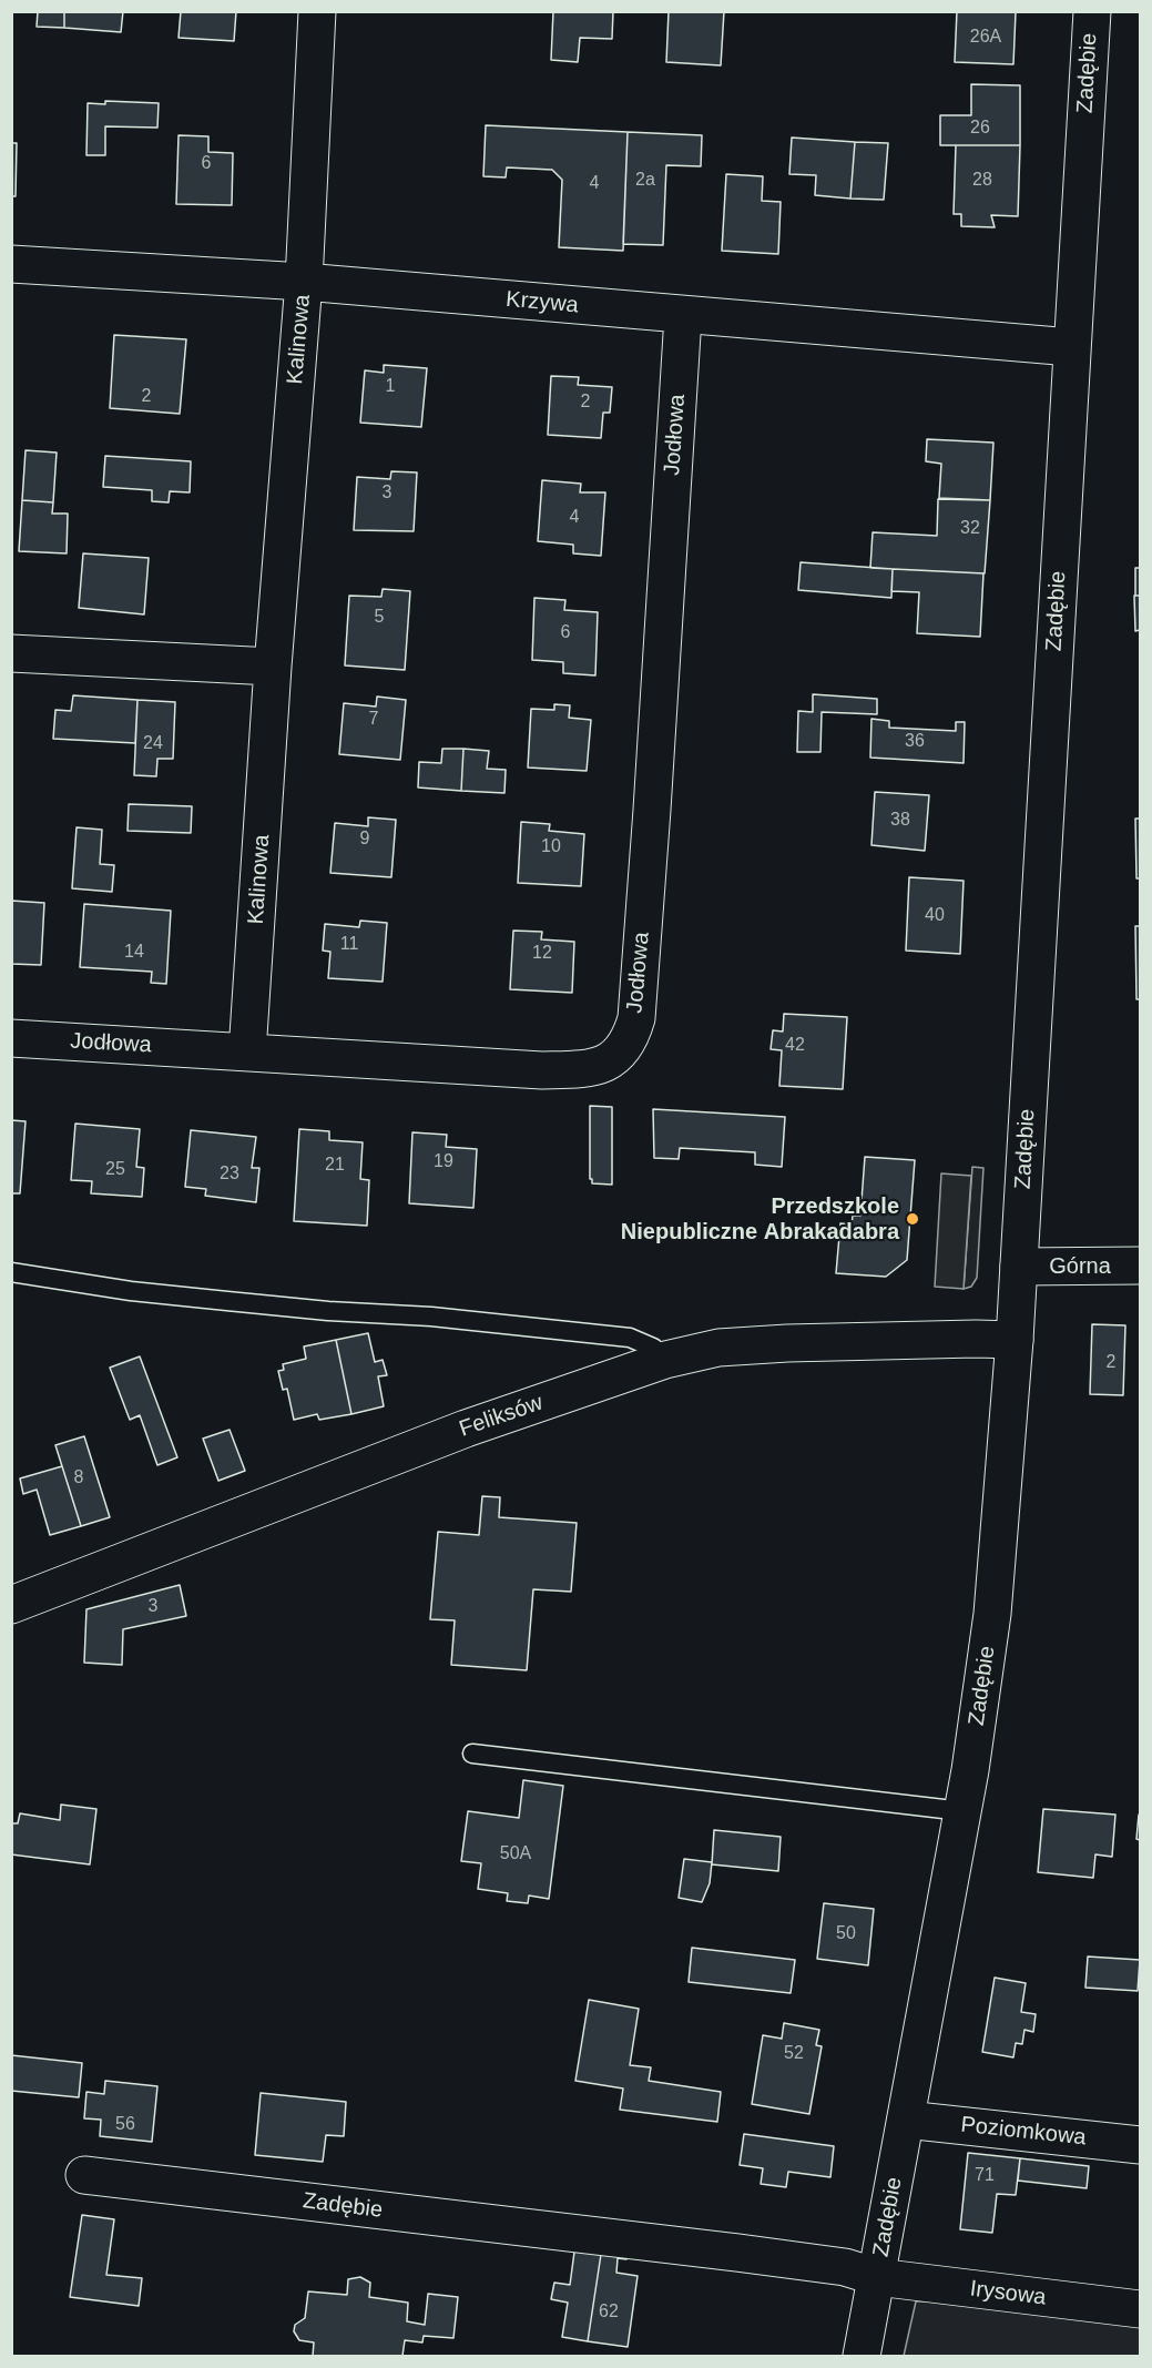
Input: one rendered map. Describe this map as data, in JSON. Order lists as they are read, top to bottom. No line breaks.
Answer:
{"streets":{"street":["Zadębie","Krzywa","Kalinowa","Jodłowa","Górna","Feliksów","Poziomkowa","Irysowa"]},"crossings":[["Zadębie","Krzywa"],["Zadębie","Górna"],["Zadębie","Feliksów"],["Zadębie","Poziomkowa"],["Zadębie","Irysowa"],["Krzywa","Kalinowa"],["Krzywa","Jodłowa"],["Kalinowa","Jodłowa"]],"places":["Przedszkole Niepubliczne Abrakadabra"],"house_numbers":["26A","26","6","2a","28","4","1","2","2","3","4","32","5","6","7","36","24","38","9","10","40","11","14","12","42","19","21","25","23","2","8","3","50A","50","52","56","71","62"]}
